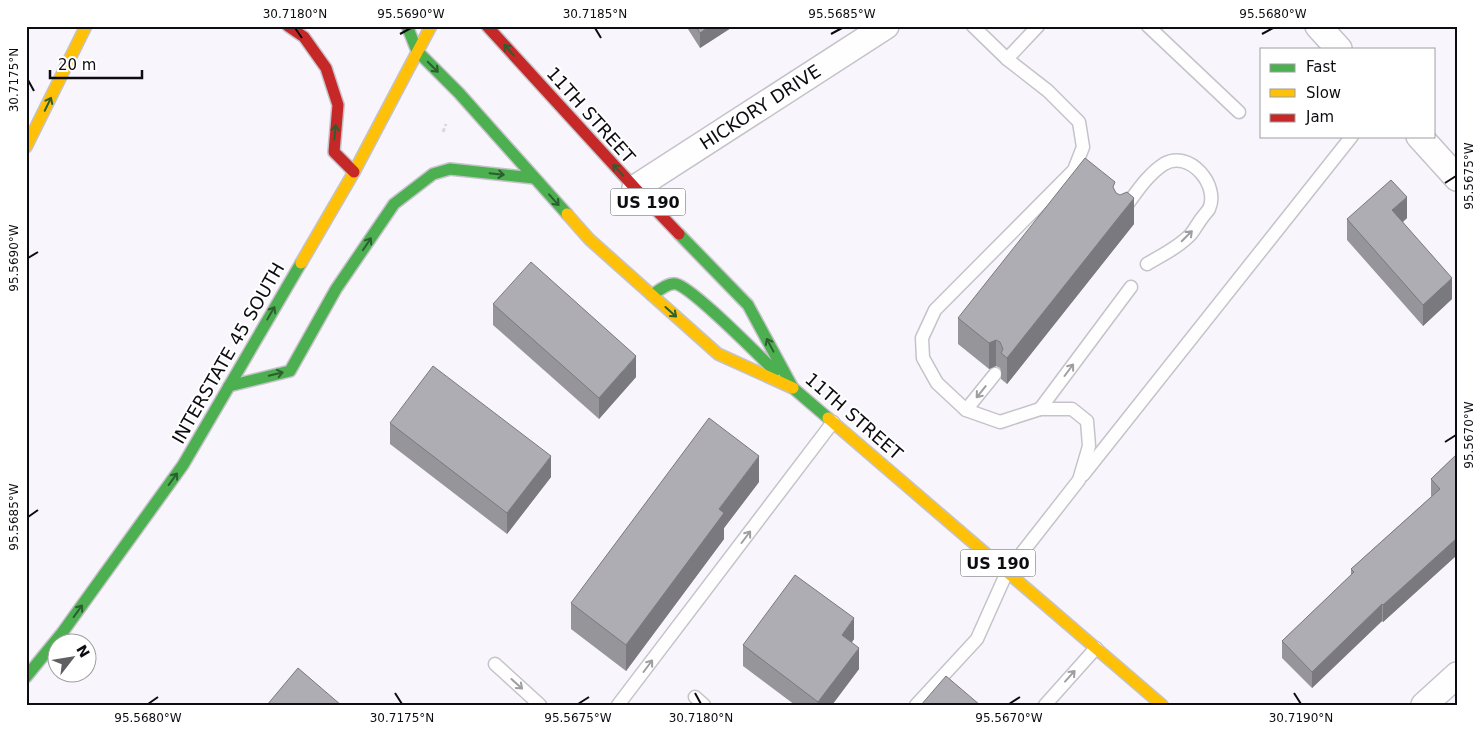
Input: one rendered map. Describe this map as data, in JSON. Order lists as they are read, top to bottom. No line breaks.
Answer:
{"streets":{"main road":["11TH STREET","US 190","INTERSTATE 45 SOUTH"],"street":["HICKORY DRIVE"]},"crossings":[["HICKORY DRIVE","11TH STREET"],["11TH STREET","US 190"],["US 190","INTERSTATE 45 SOUTH"]],"one_way":["INTERSTATE 45 SOUTH"],"legend":["Fast","Slow","Jam"],"scale_bar":"20 m","north":"top right","coordinates":["30.7180°N","95.5690°W","30.7185°N","95.5685°W","95.5680°W","30.7175°N","95.5675°W","95.5670°W","30.7190°N"]}
